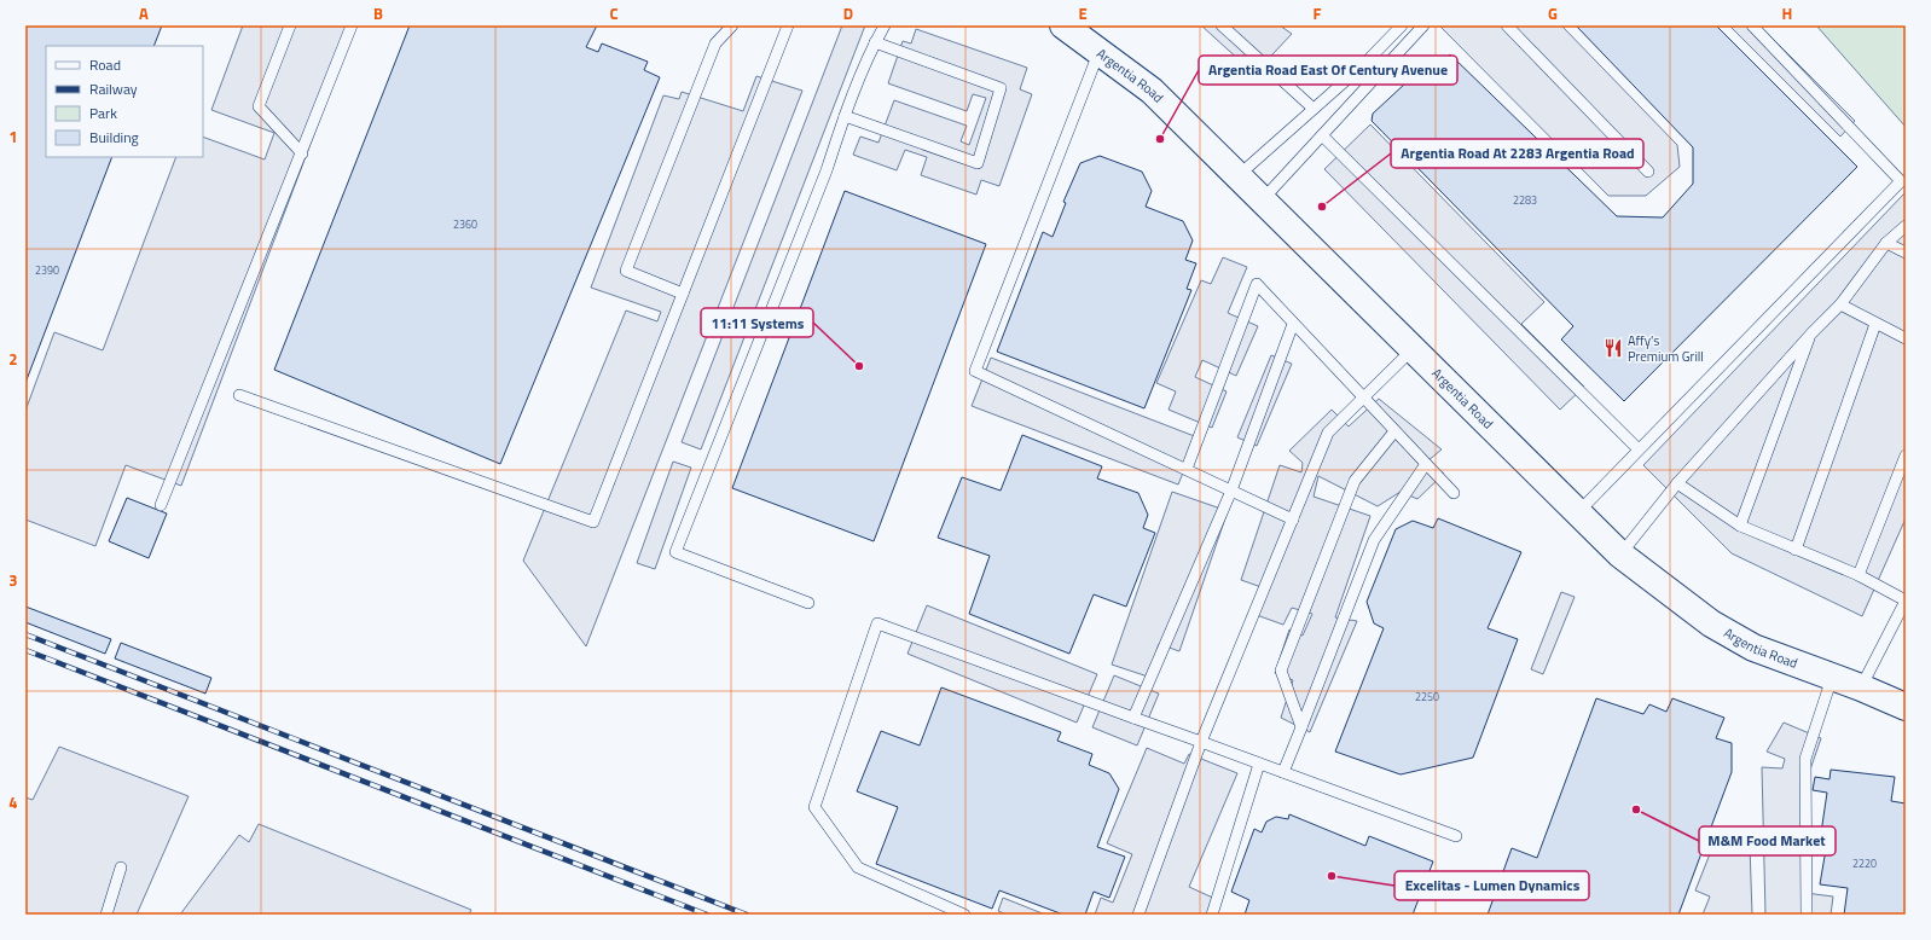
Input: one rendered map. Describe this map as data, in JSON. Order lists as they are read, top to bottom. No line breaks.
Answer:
{"streets":{"street":["Argentia Road"]},"places":{"other":["Argentia Road East Of Century Avenue","Argentia Road At 2283 Argentia Road","11:11 Systems","M&M Food Market","Excelitas - Lumen Dynamics"],"restaurant":["Affy's Premium Grill"]},"house_numbers":["2283","2360","2390","2250","2220"],"legend":["Road","Railway","Park","Building"],"grid":{"columns":["A","B","C","D","E","F","G","H"],"rows":["1","2","3","4"]}}
